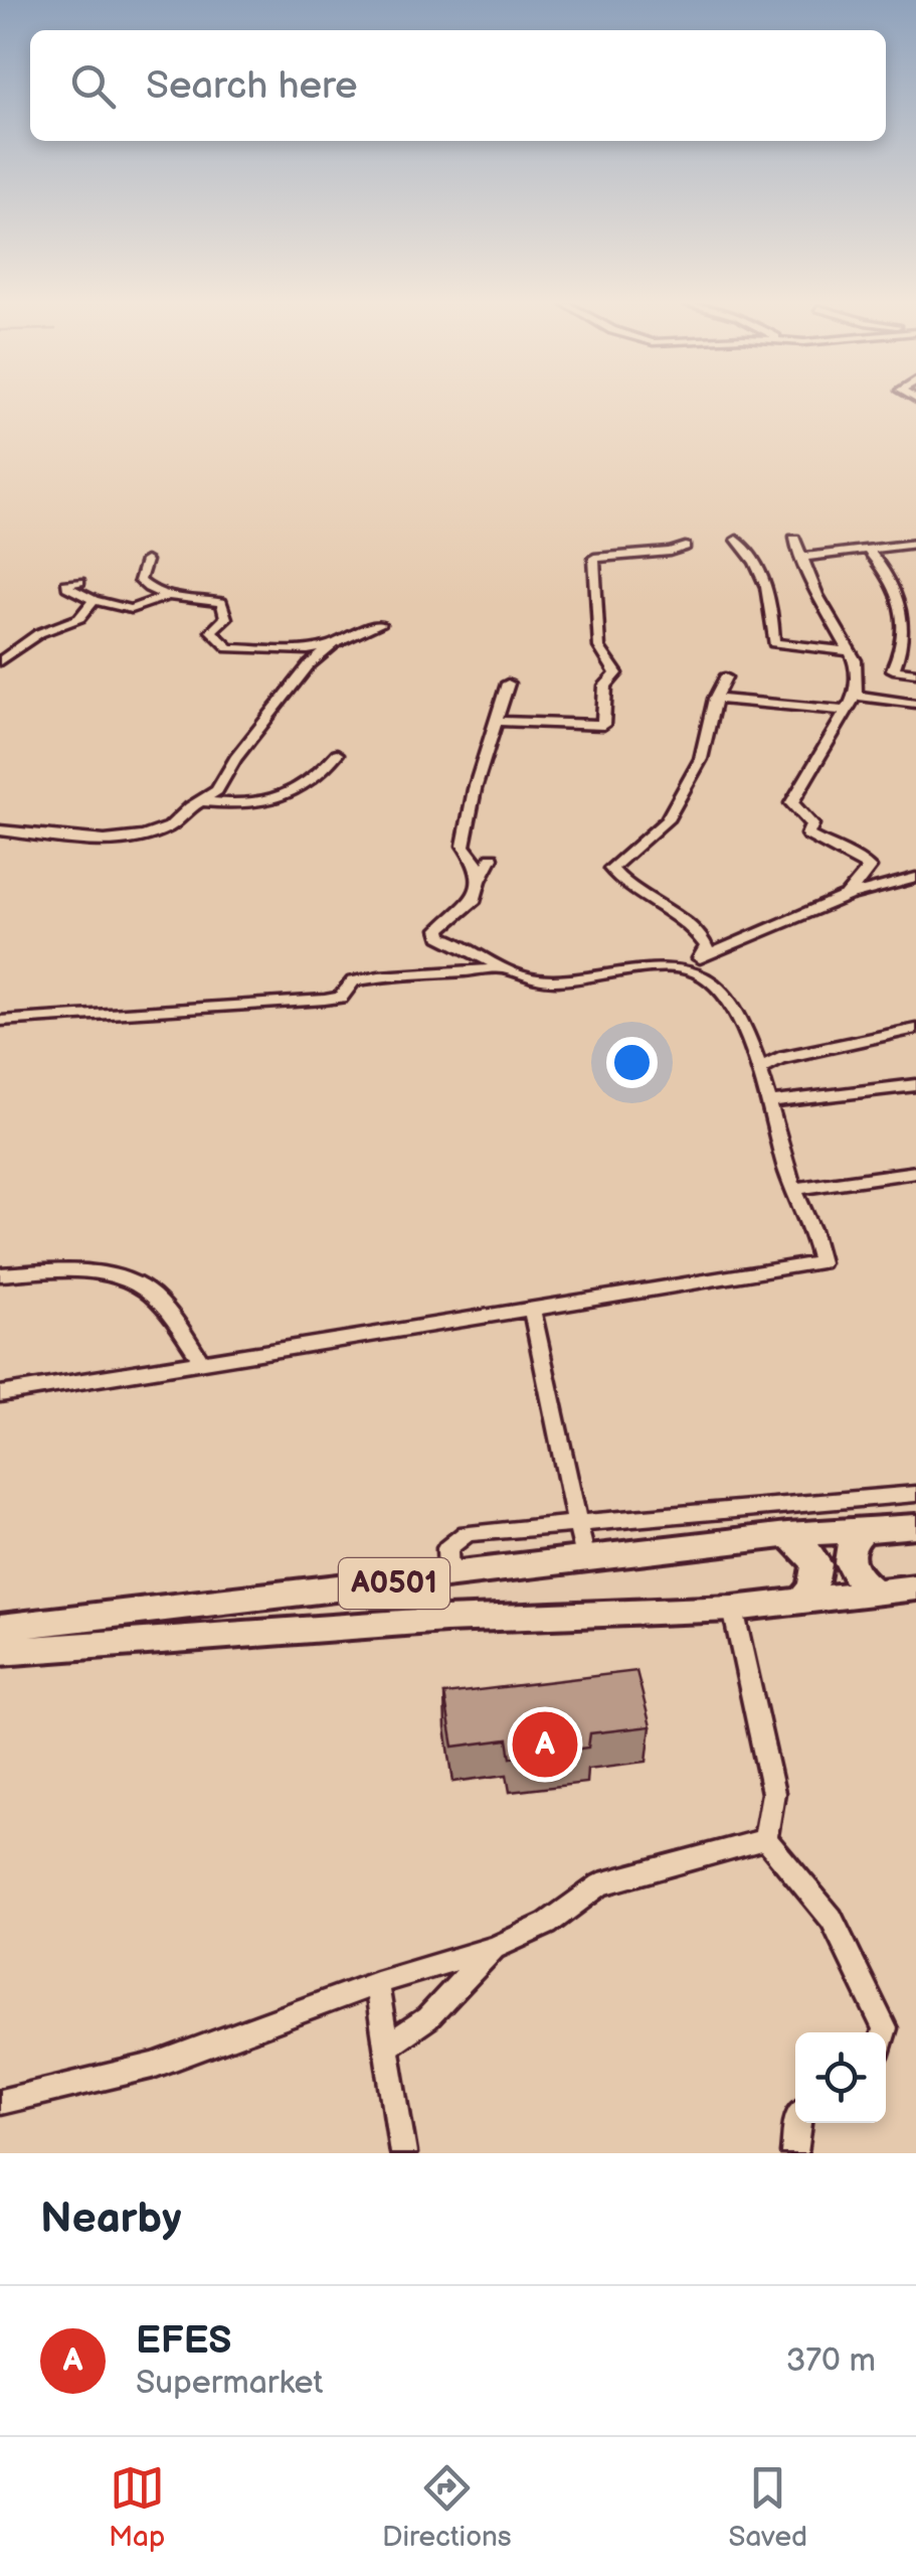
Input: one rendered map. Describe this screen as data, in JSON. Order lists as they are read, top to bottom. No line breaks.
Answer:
{"streets":{"highway":["A0501"]},"page":{"search":"Search here","pins":"A","heading":"Nearby","list":[{"mark":"A","name":"EFES","note":"Supermarket","value":"370 m"}],"nav":["Map","Directions","Saved"]}}
